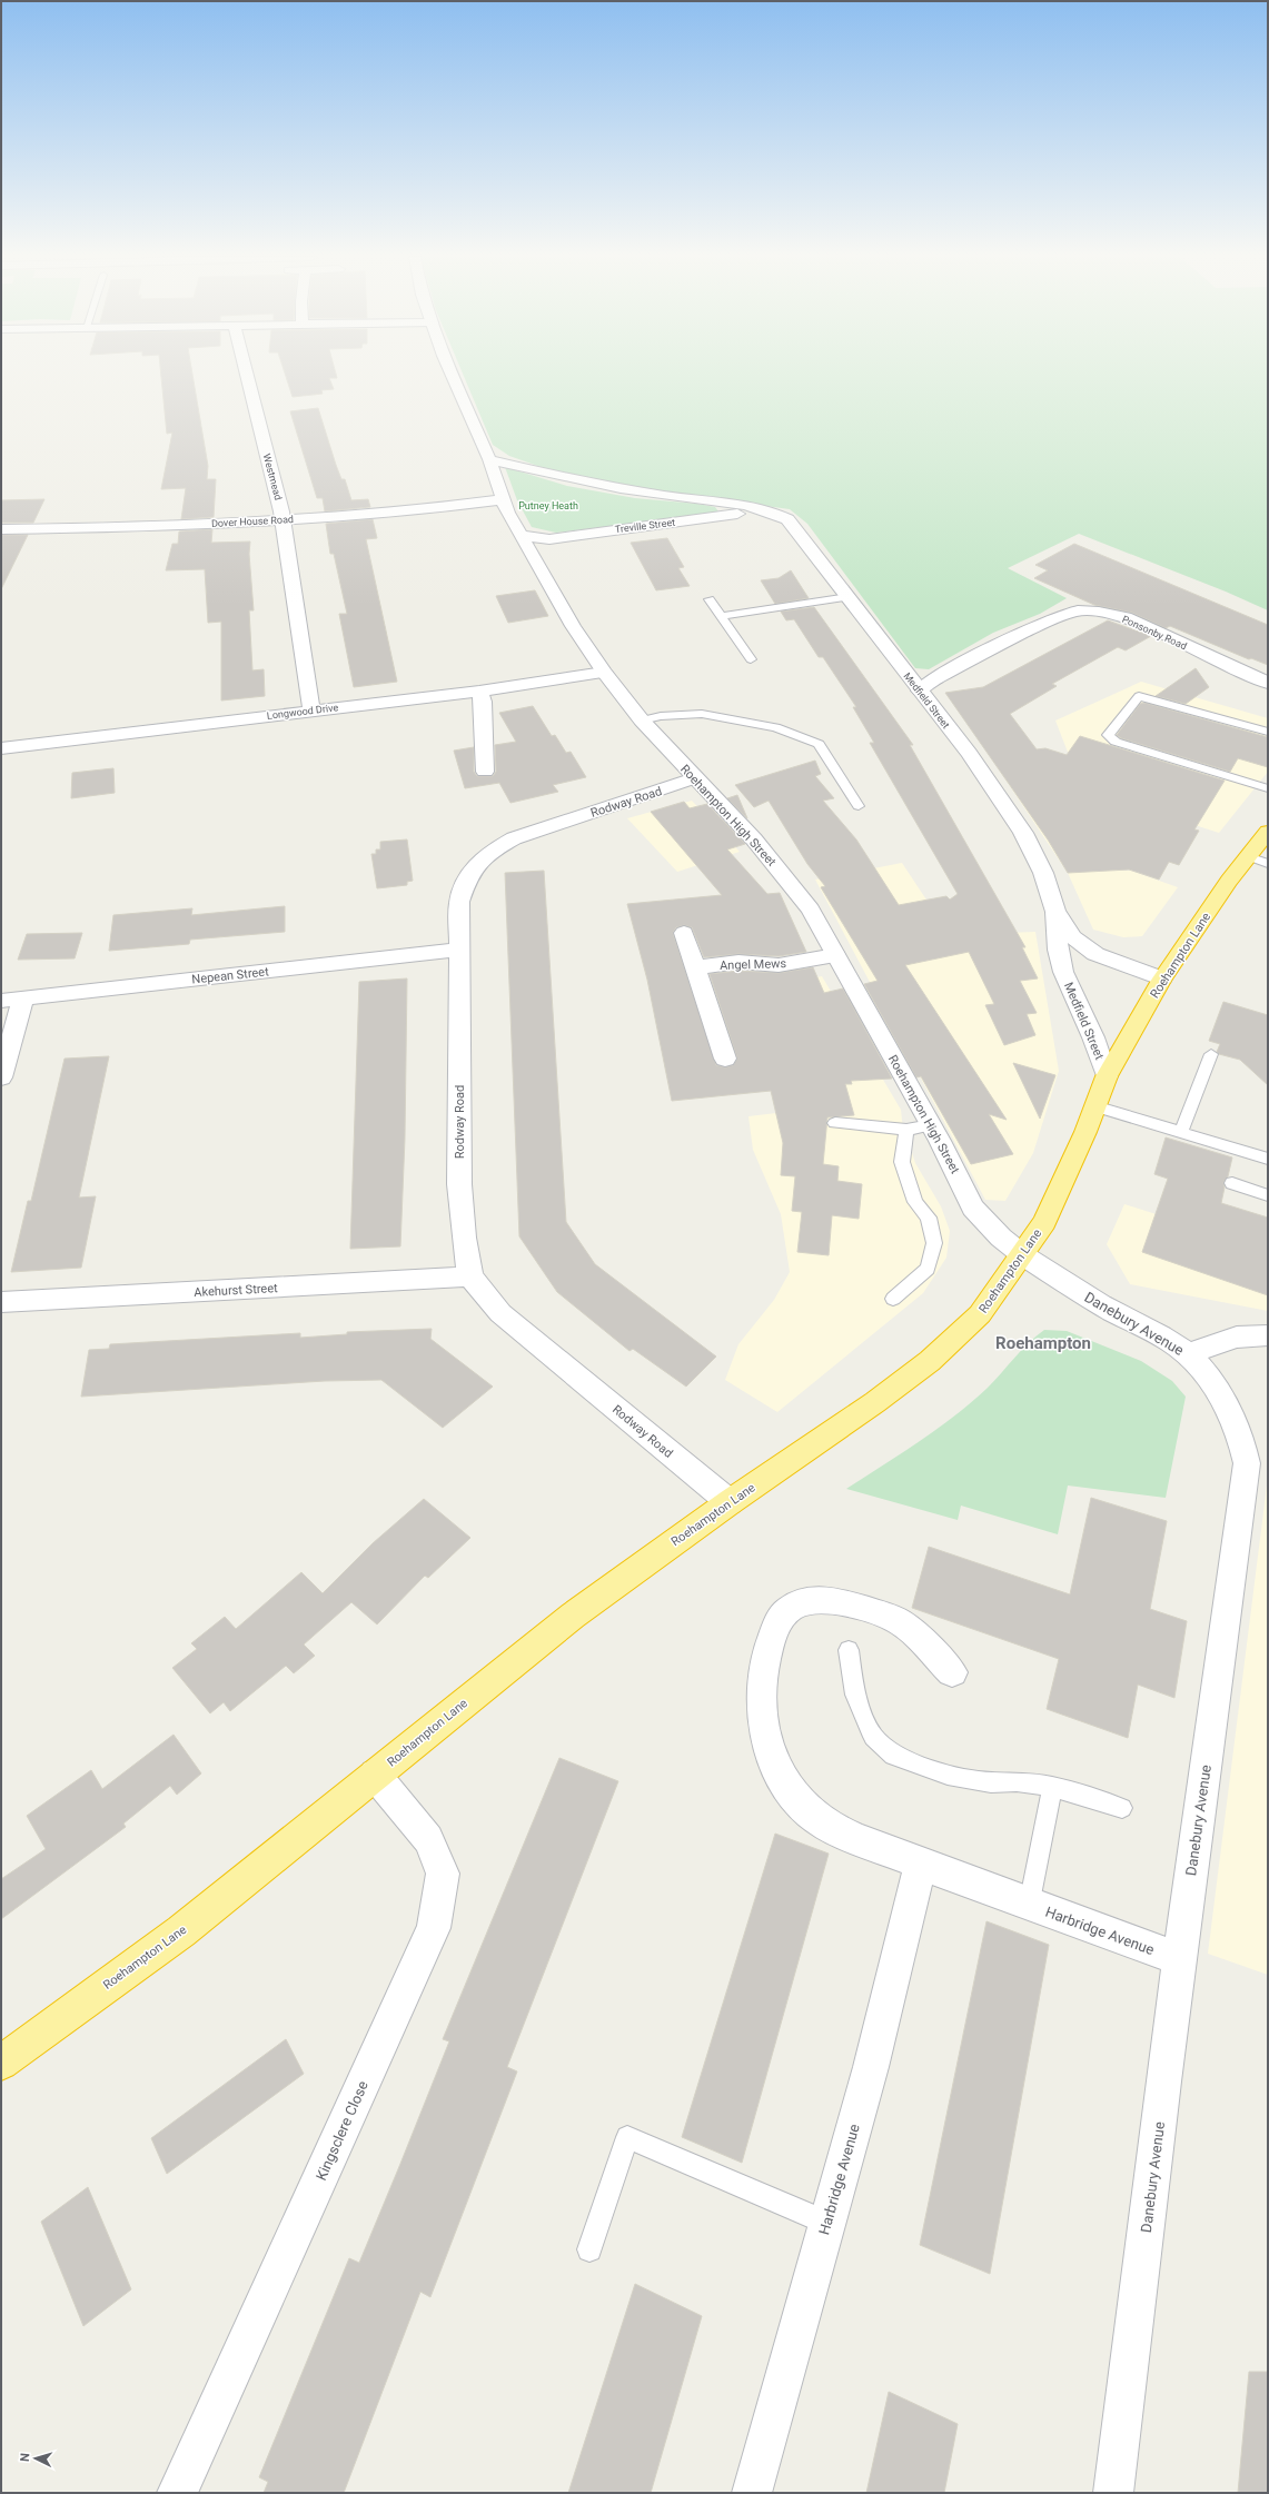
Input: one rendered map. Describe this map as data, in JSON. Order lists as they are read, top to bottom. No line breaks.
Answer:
{"streets":{"highway":["Roehampton Lane"],"street":["Westmead","Dover House Road","Treville Street","Ponsonby Road","Medfield Street","Longwood Drive","Rodway Road","Roehampton High Street","Angel Mews","Nepean Street","Akehurst Street","Danebury Avenue","Harbridge Avenue","Kingsclere Close"]},"crossings":[["Westmead","Dover House Road"],["Westmead","Longwood Drive"],["Treville Street","Medfield Street"],["Treville Street","Roehampton High Street"],["Ponsonby Road","Medfield Street"],["Medfield Street","Roehampton Lane"],["Longwood Drive","Roehampton High Street"],["Rodway Road","Roehampton High Street"],["Rodway Road","Roehampton Lane"],["Rodway Road","Nepean Street"],["Rodway Road","Akehurst Street"],["Roehampton High Street","Roehampton Lane"],["Roehampton High Street","Angel Mews"],["Roehampton High Street","Danebury Avenue"],["Roehampton Lane","Danebury Avenue"],["Roehampton Lane","Kingsclere Close"],["Danebury Avenue","Harbridge Avenue"]],"districts":["Roehampton"],"parks":["Putney Heath"],"north":"left"}
